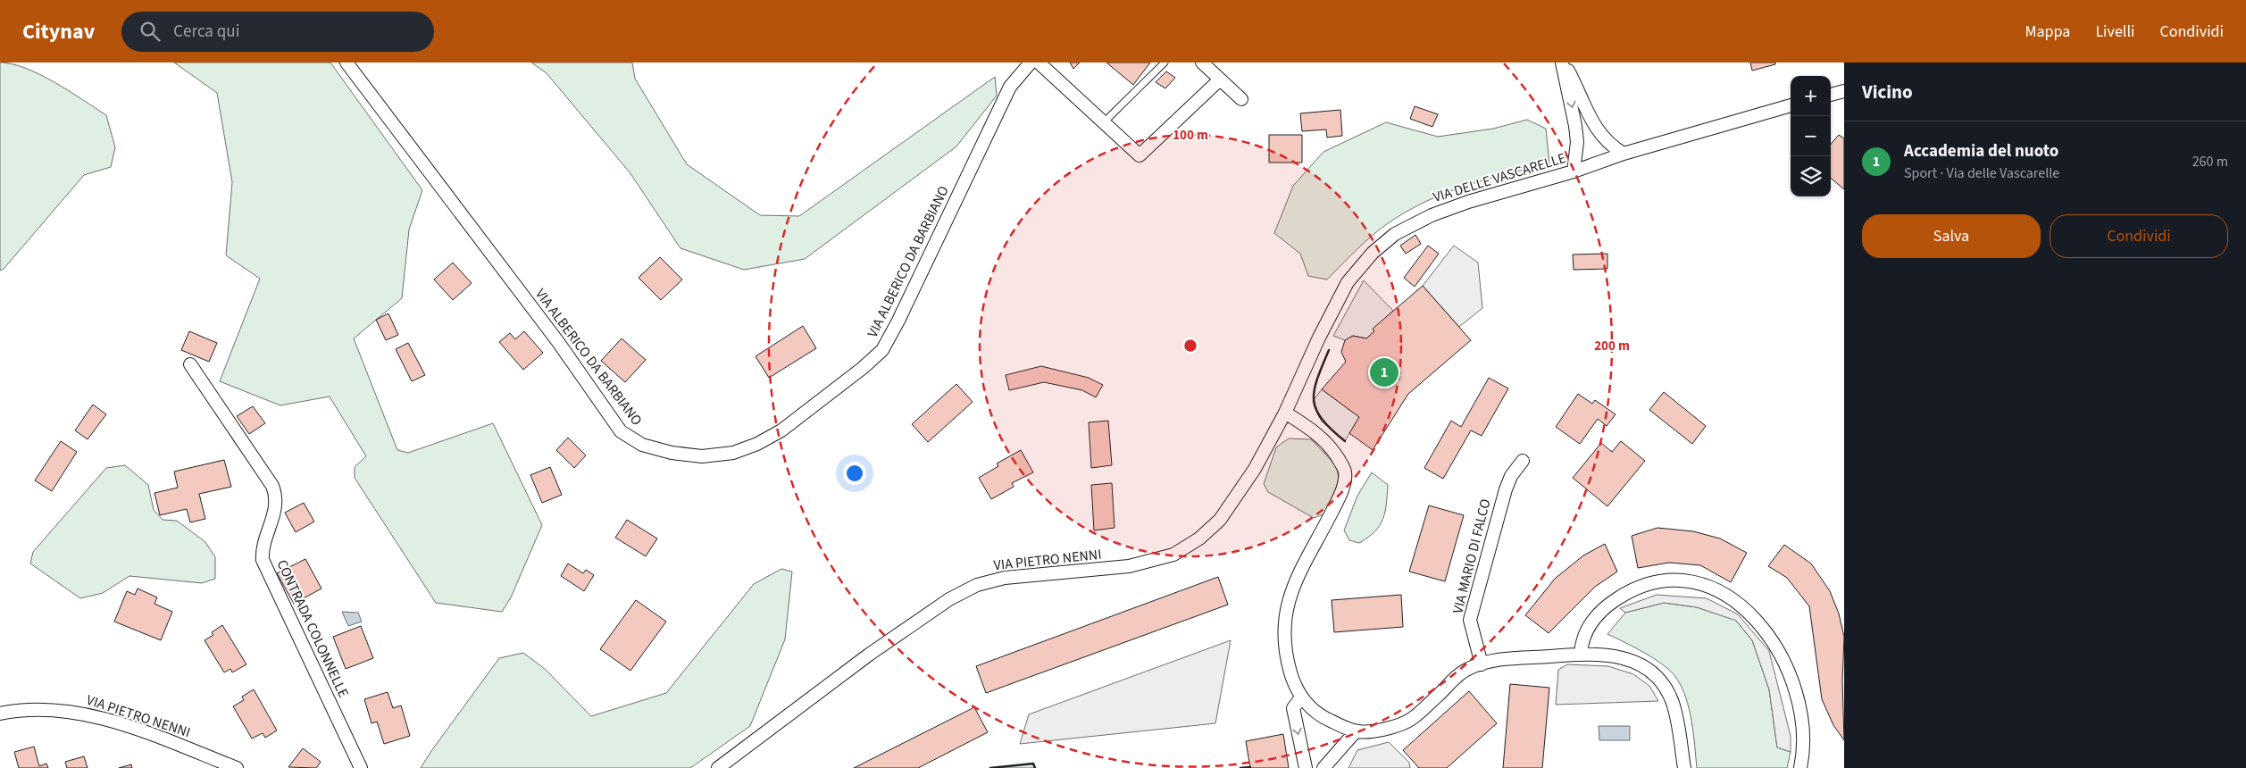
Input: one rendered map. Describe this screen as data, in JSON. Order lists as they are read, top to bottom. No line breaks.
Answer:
{"streets":{"street":["VIA DELLE VASCARELLE","VIA ALBERICO DA BARBIANO","VIA MARIO DI FALCO","VIA PIETRO NENNI","CONTRADA COLONNELLE"]},"crossings":[["VIA DELLE VASCARELLE","VIA PIETRO NENNI"]],"page":{"header":"Citynav","search":"Cerca qui","nav":["Mappa","Livelli","Condividi"],"heading":"Vicino","map_buttons":["+","−"],"list":[{"mark":"1","name":"Accademia del nuoto","note":"Sport · Via delle Vascarelle","value":"260 m"}],"buttons":["Salva","Condividi"],"pins":"1"},"rings":["100 m","200 m"]}
